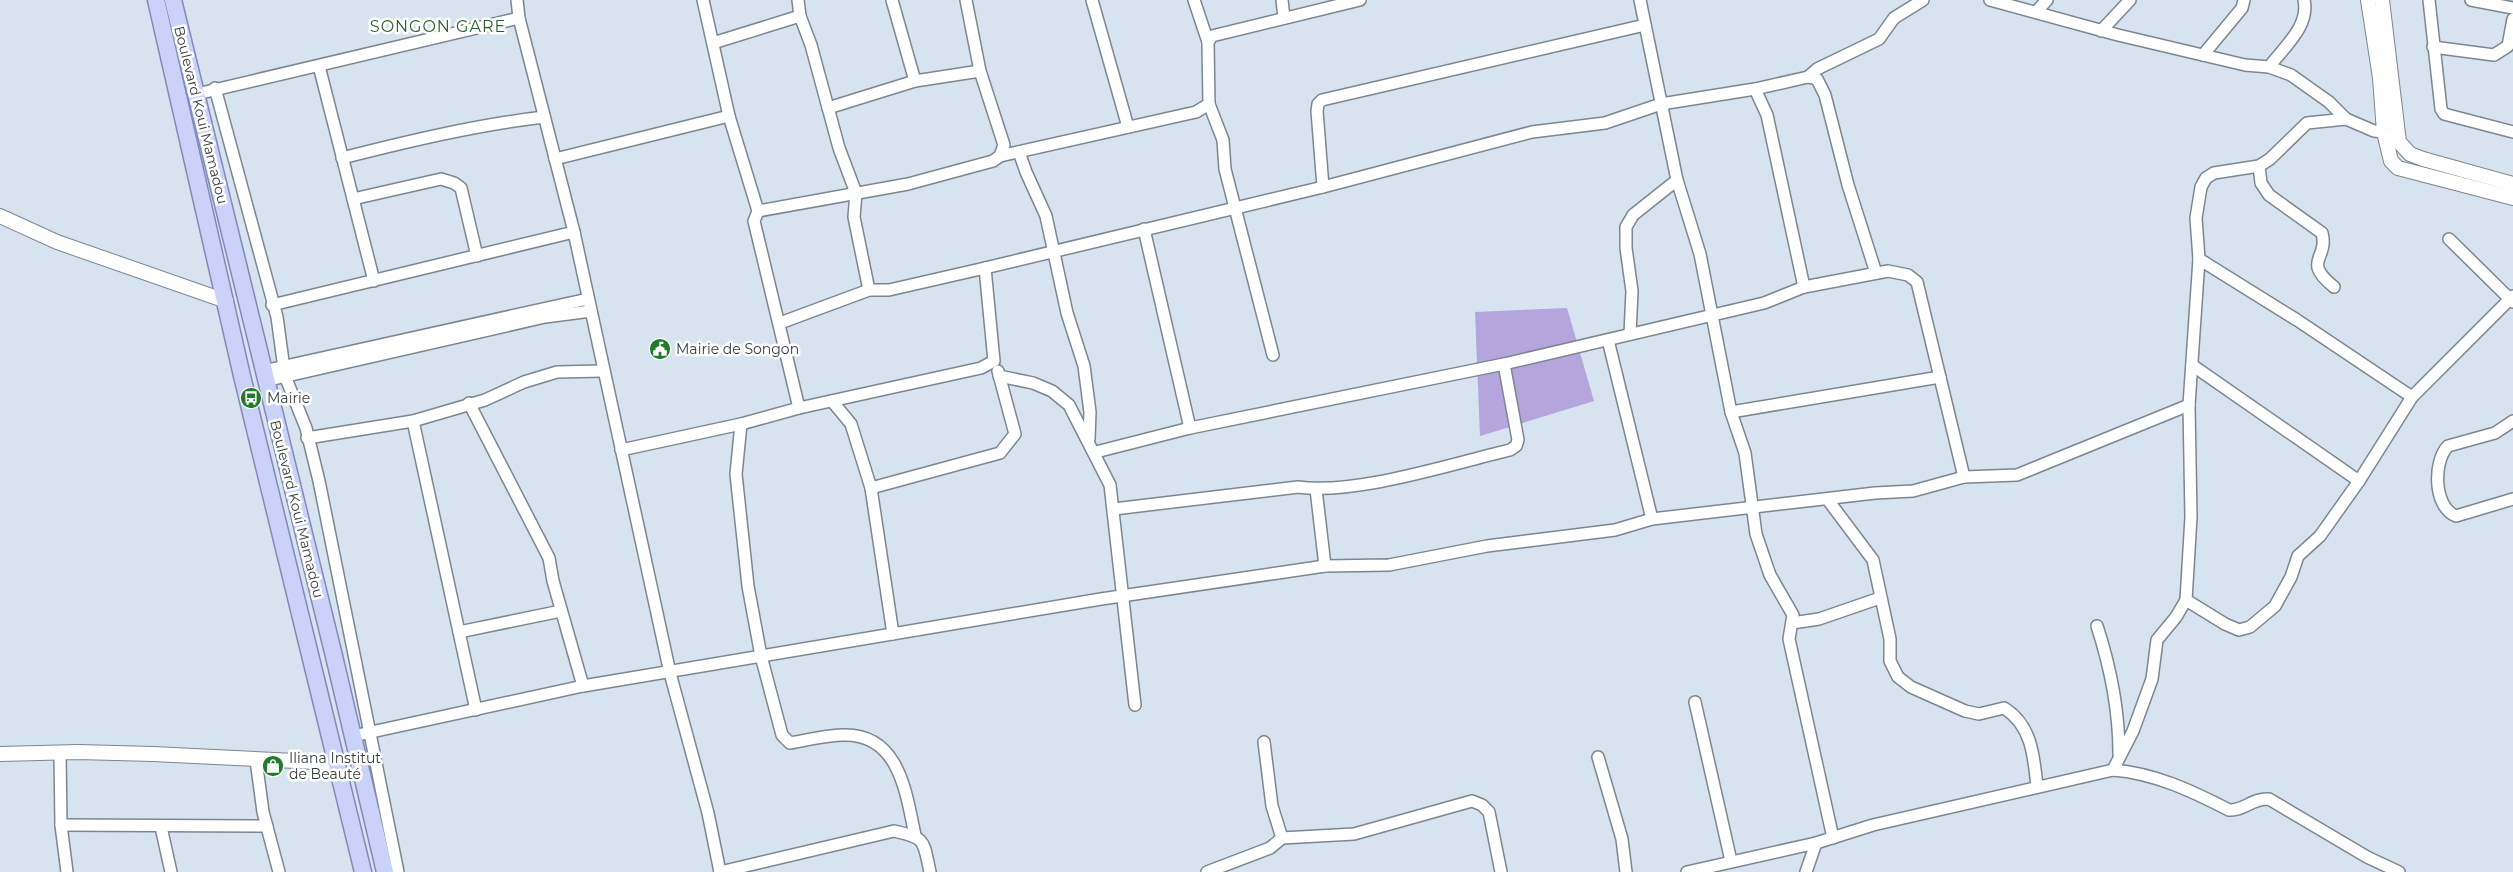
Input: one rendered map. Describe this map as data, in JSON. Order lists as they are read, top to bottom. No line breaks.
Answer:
{"streets":{"main road":["Boulevard Koui Mamadou"]},"districts":["SONGON GARE"],"places":{"public building":["Mairie de Songon"],"bus stop":["Mairie"],"shop":["Iliana Institut de Beauté"]}}
